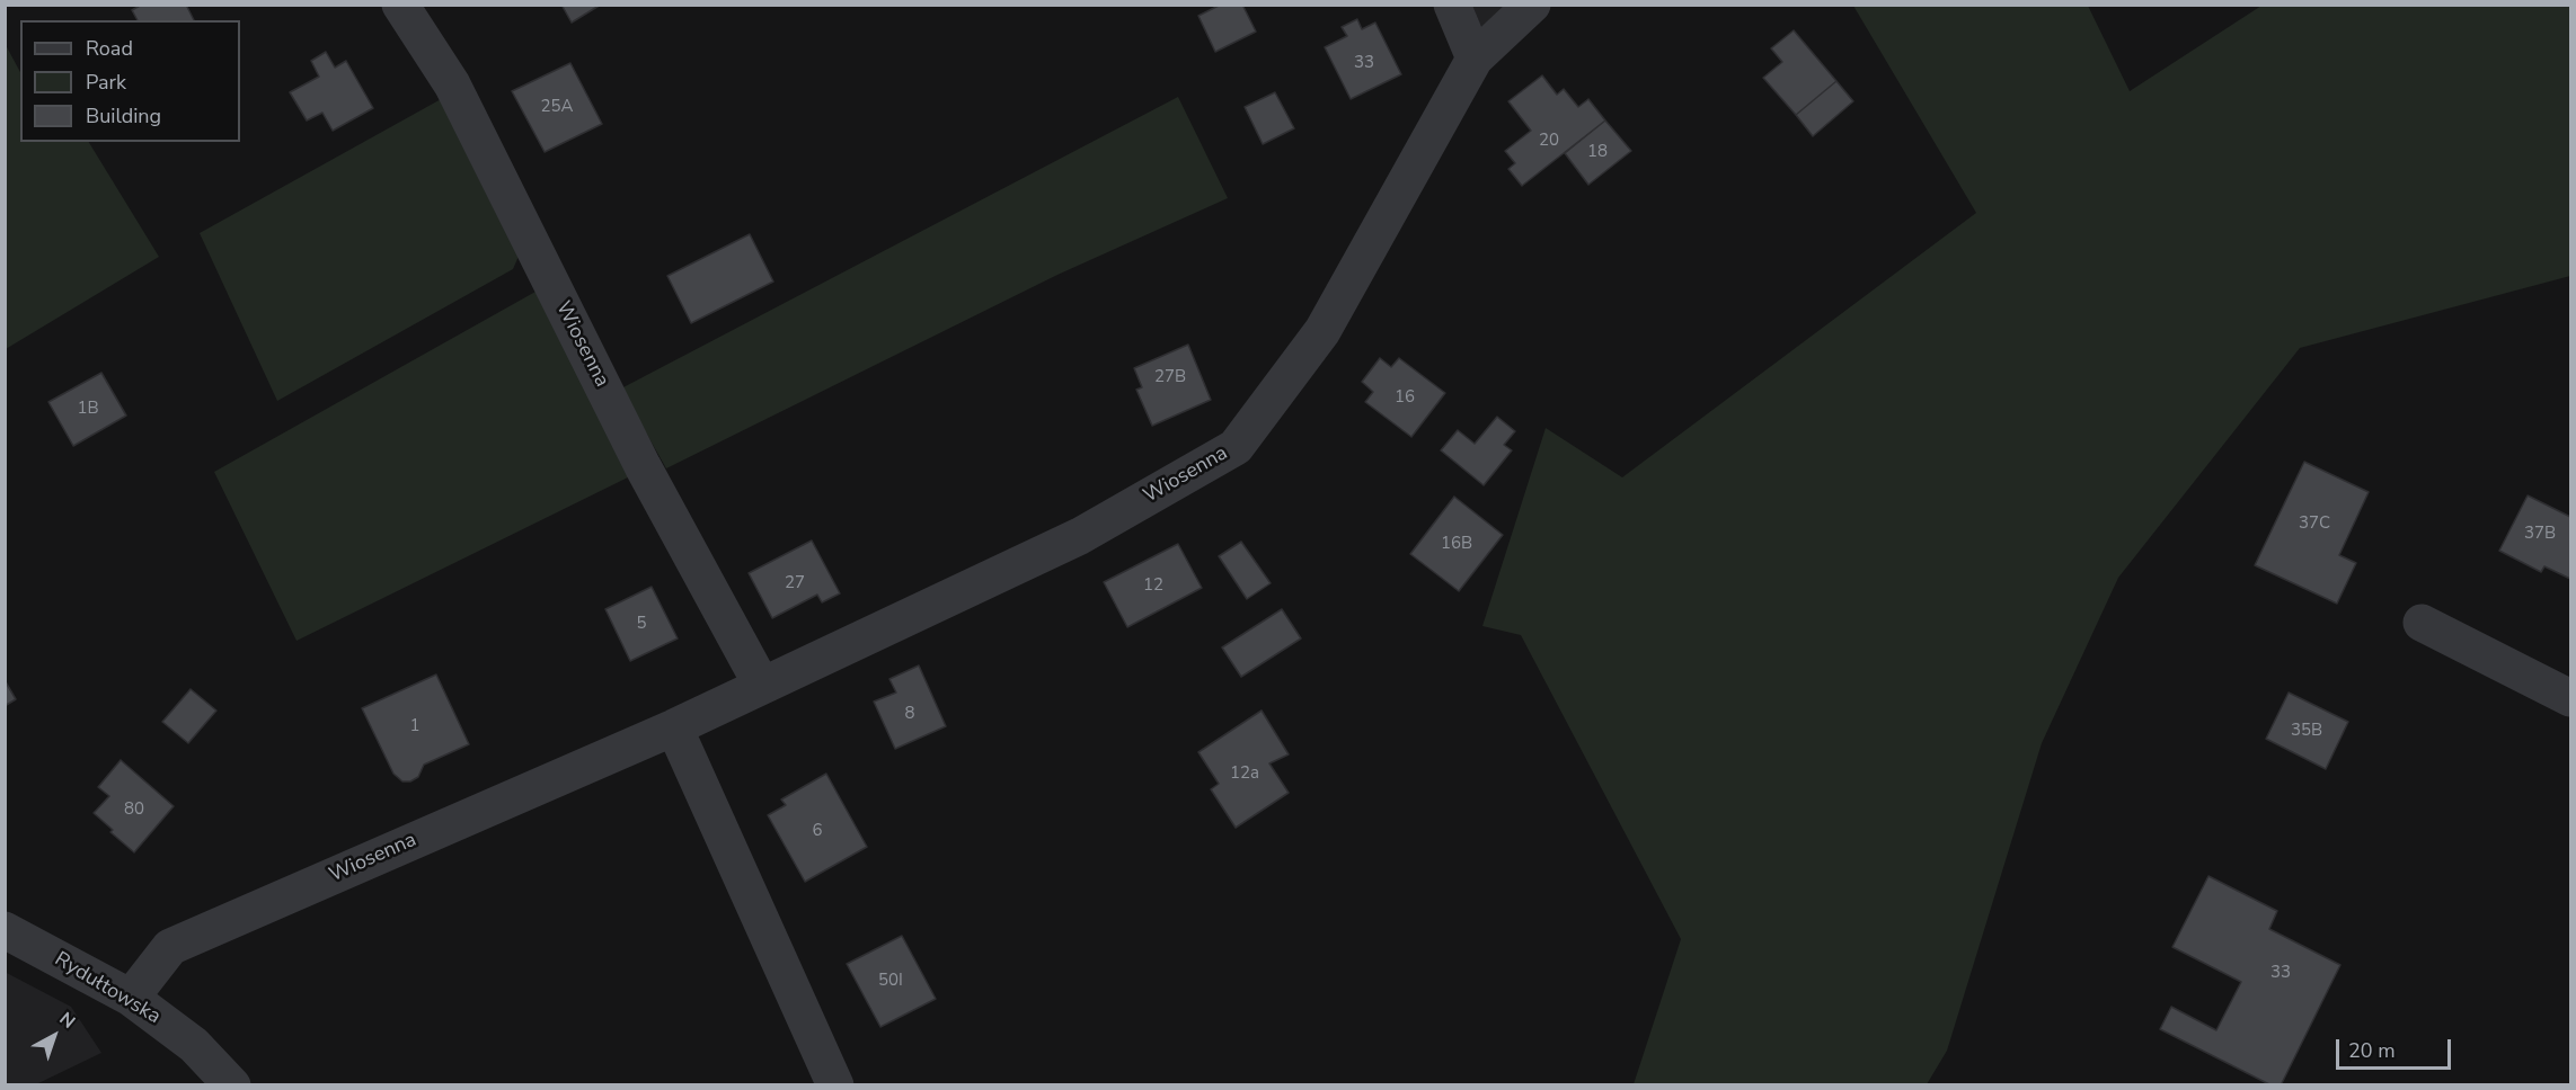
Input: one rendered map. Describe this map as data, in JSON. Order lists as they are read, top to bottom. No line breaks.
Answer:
{"streets":{"street":["Wiosenna","Rydułtowska"]},"crossings":[["Wiosenna","Rydułtowska"]],"house_numbers":["33","25A","20","18","27B","16","1B","37C","37B","16B","27","12","5","8","1","35B","12a","80","6","33","50I"],"legend":["Road","Park","Building"],"scale_bar":"20 m","north":"top right"}
